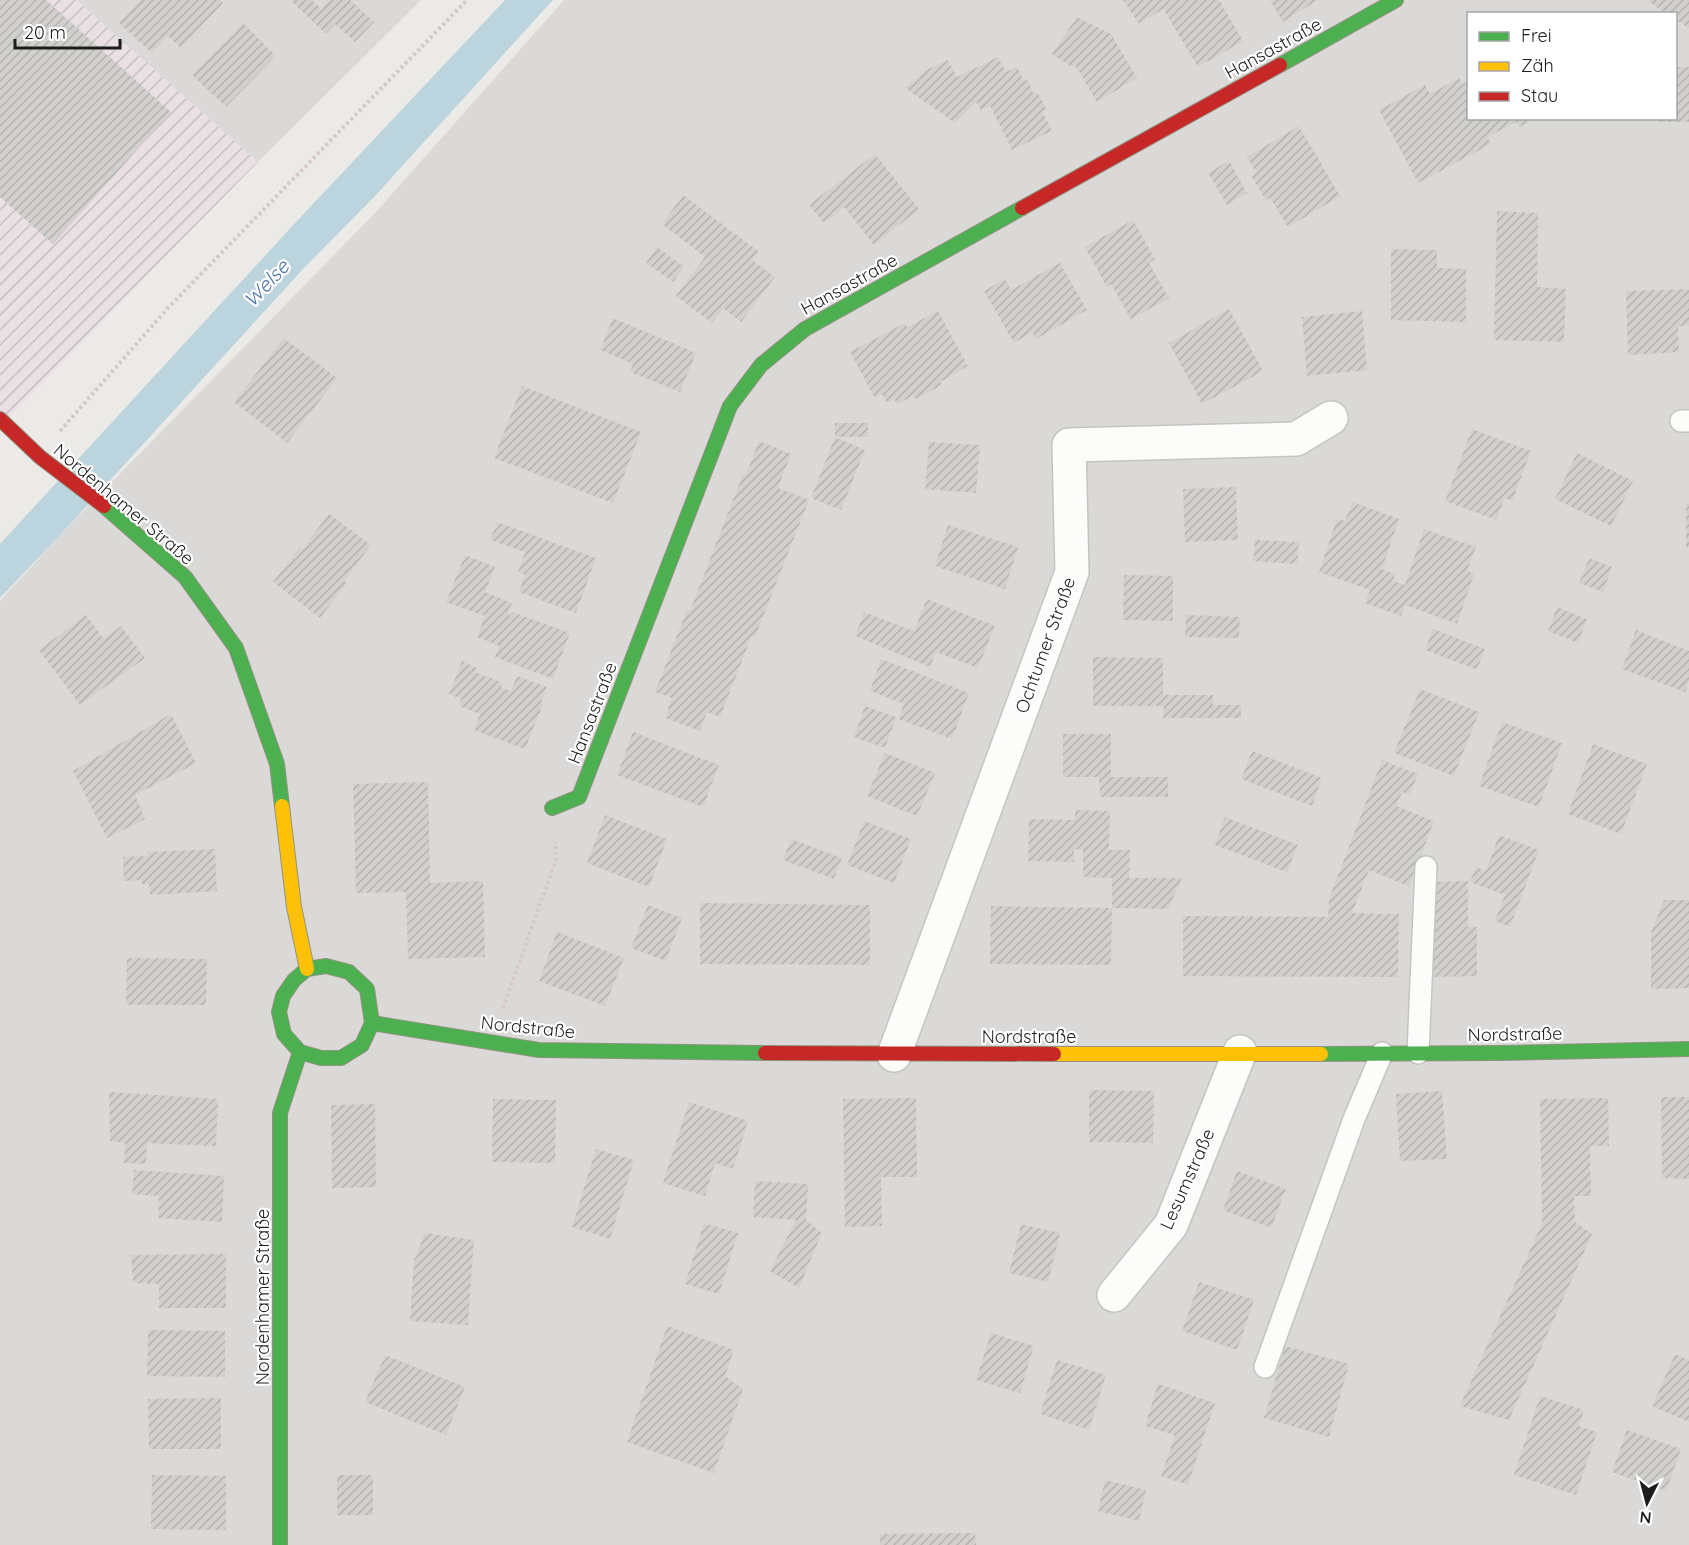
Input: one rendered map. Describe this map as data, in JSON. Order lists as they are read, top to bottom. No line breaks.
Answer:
{"streets":{"street":["Hansastraße","Nordenhamer Straße","Ochtumer Straße","Nordstraße","Lesumstraße"]},"crossings":[["Nordenhamer Straße","Nordstraße"],["Ochtumer Straße","Nordstraße"],["Nordstraße","Lesumstraße"]],"water":["Welse"],"legend":["Frei","Zäh","Stau"],"scale_bar":"20 m","north":"bottom"}
